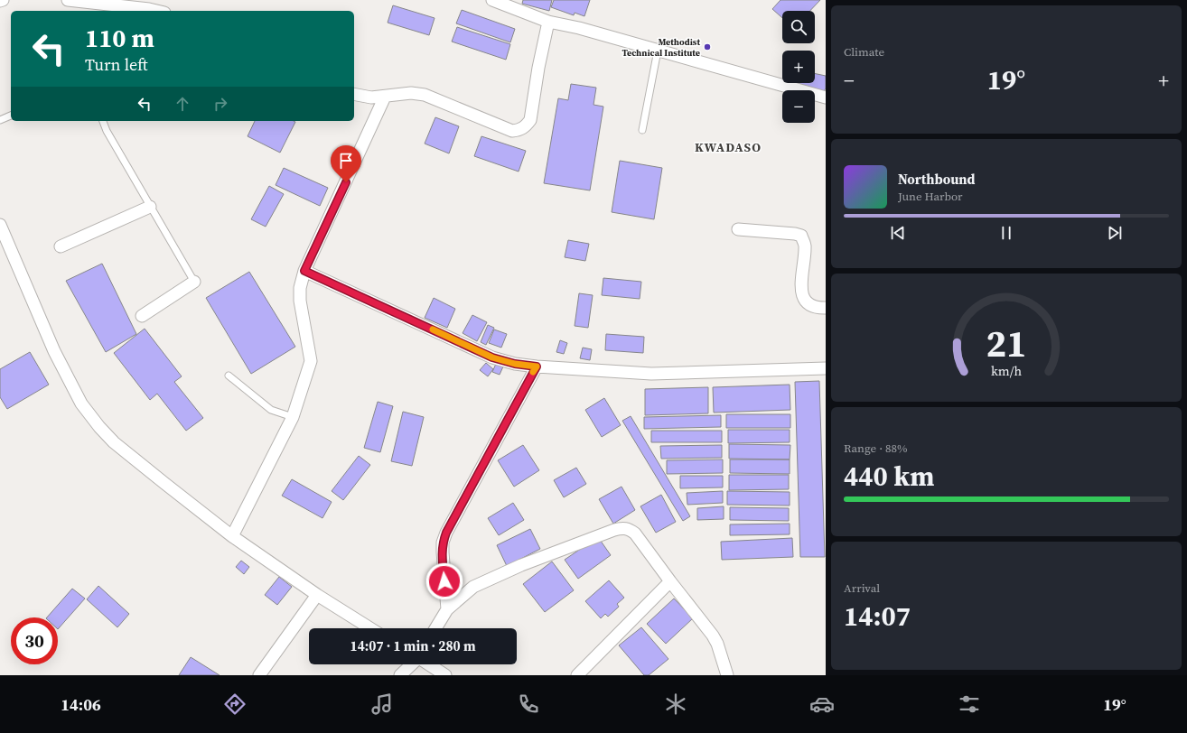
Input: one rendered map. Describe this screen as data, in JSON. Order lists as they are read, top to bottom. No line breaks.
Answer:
{"districts":["KWADASO"],"places":["Methodist Technical Institute"],"page":{"tile":["Climate",["Range · 88%","440 km"],["Arrival","14:07"]],"map_buttons":["+","−"],"turn":["110 m","Turn left"],"heat":["−","19°","+"],"song":["Northbound","June Harbor"],"limit":"30","trip":"14:07 · 1 min · 280 m","tabs":["14:06","19°"],"gauge":["21","km/h"]}}
